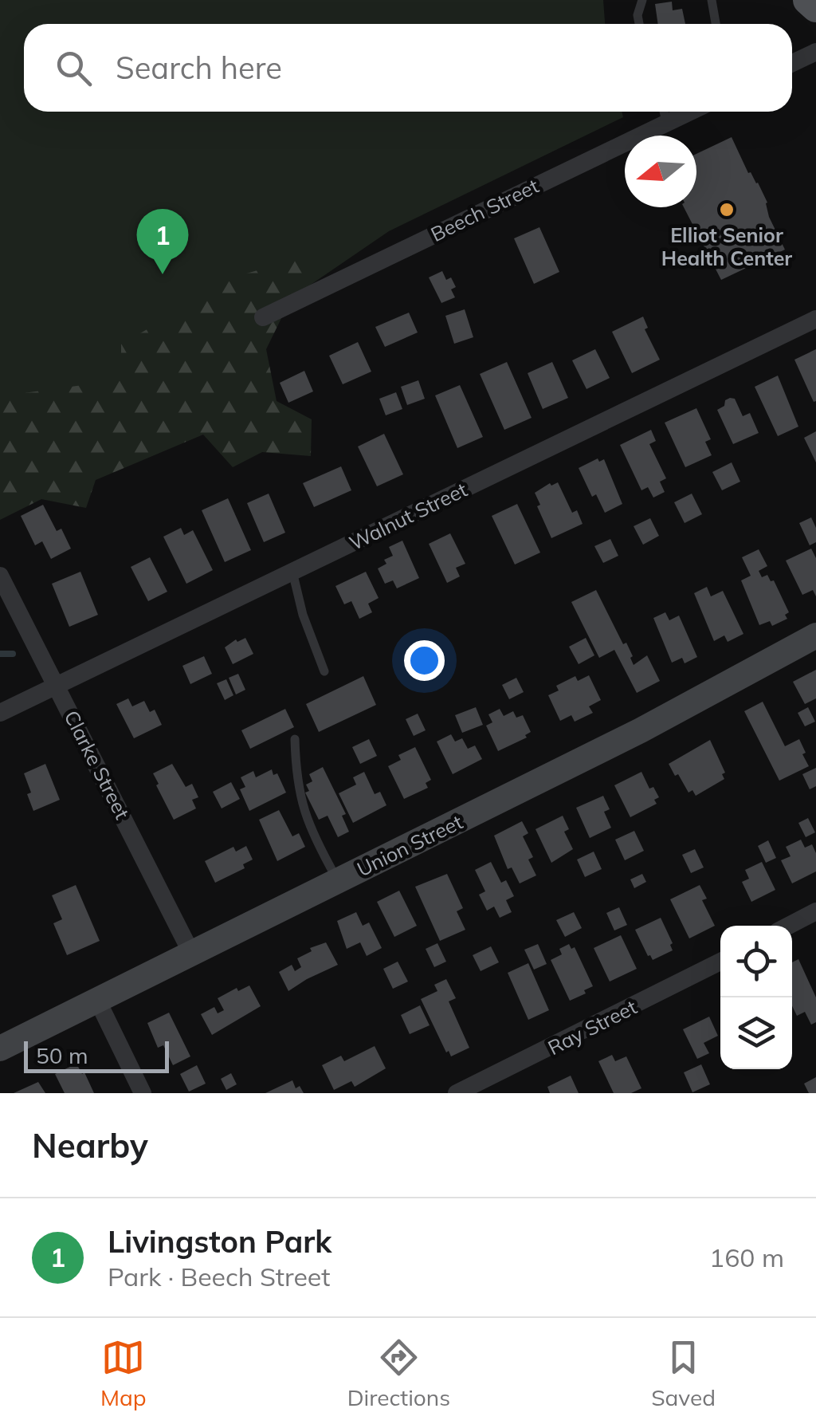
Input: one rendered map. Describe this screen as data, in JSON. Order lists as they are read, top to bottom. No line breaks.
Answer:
{"streets":{"street":["Beech Street","Walnut Street","Clarke Street","Union Street","Ray Street"]},"crossings":[["Walnut Street","Clarke Street"],["Clarke Street","Union Street"]],"places":["Elliot Senior Health Center"],"scale_bar":"50 m","north":"left","page":{"search":"Search here","pins":"1","scale":"50 m","heading":"Nearby","list":[{"mark":"1","name":"Livingston Park","note":"Park · Beech Street","value":"160 m"}],"nav":["Map","Directions","Saved"]}}
